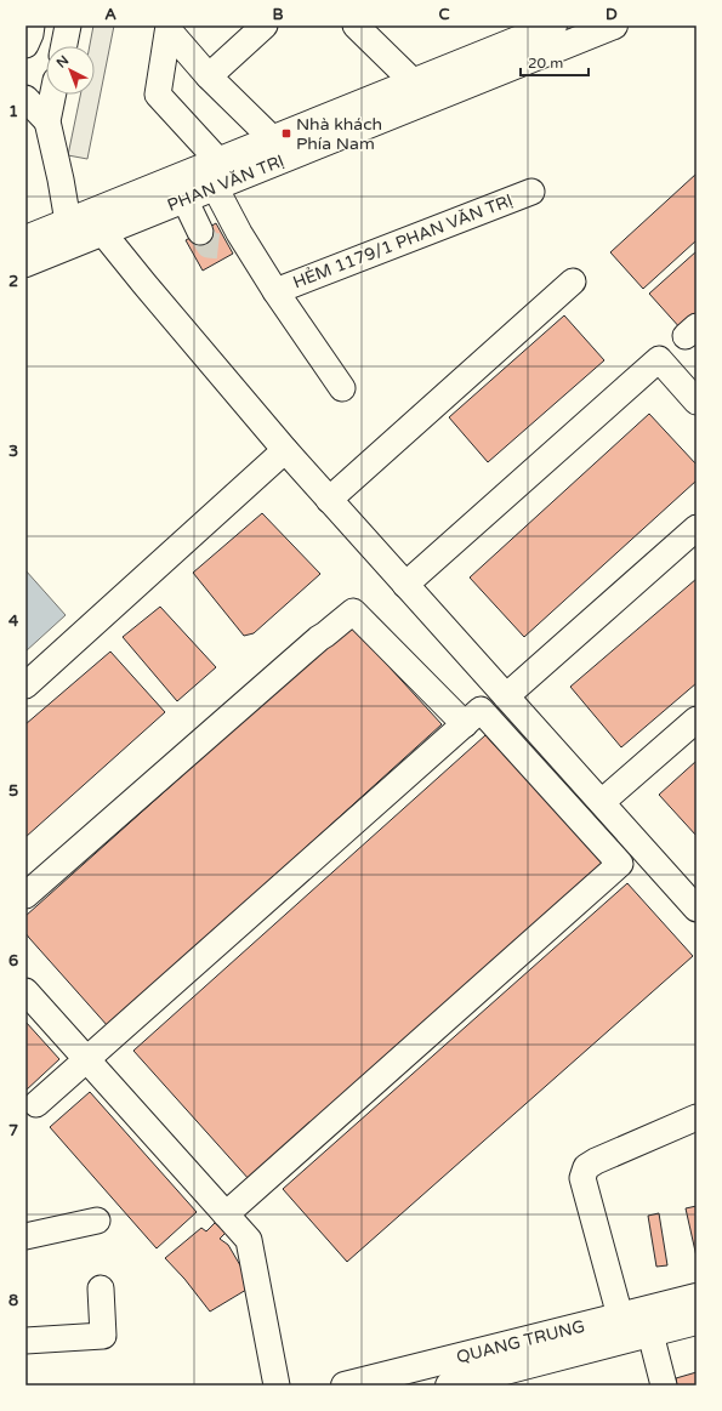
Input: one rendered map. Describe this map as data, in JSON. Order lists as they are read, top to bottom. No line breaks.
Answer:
{"streets":{"main road":["PHAN VĂN TRỊ","QUANG TRUNG"],"street":["HẺM 1179/1 PHAN VĂN TRỊ"]},"places":{"transit":["Nhà khách Phía Nam"]},"scale_bar":"20 m","north":"top left","grid":{"columns":["A","B","C","D"],"rows":["1","2","3","4","5","6","7","8"]}}
